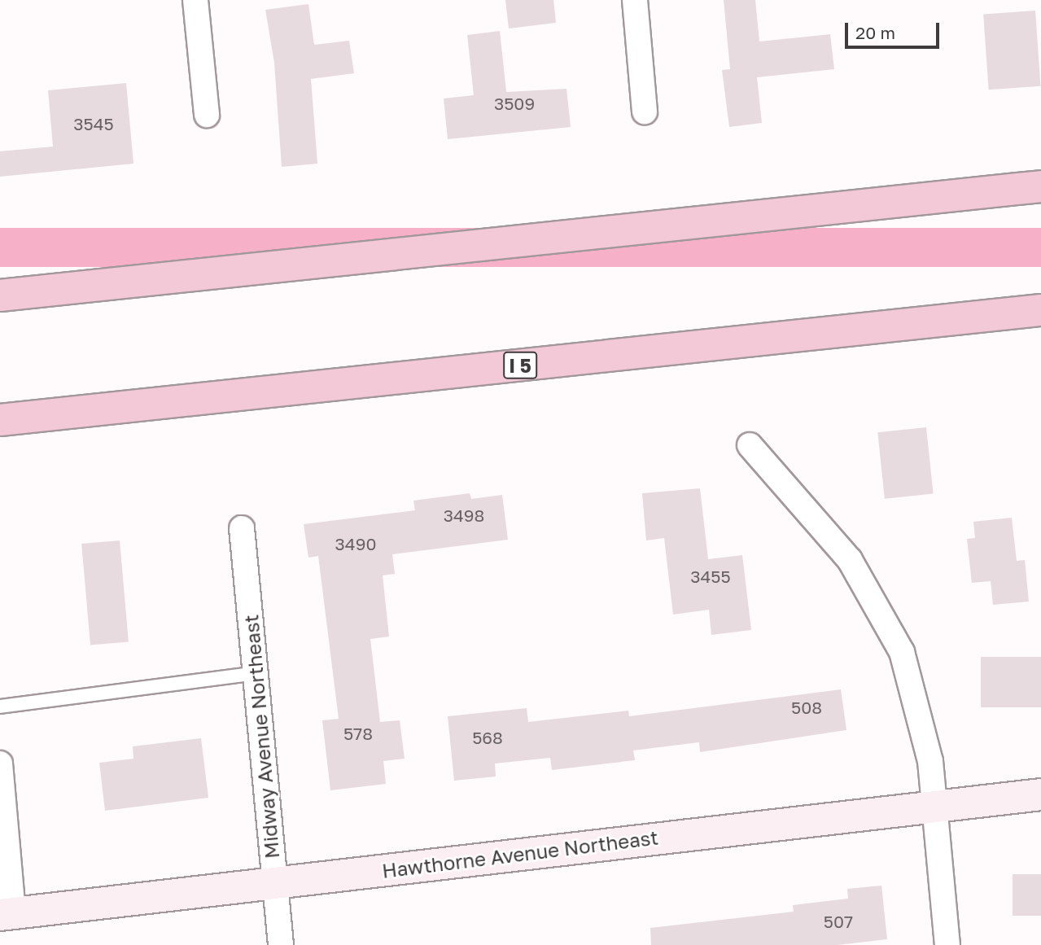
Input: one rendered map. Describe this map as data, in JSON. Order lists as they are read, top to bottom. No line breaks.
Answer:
{"streets":{"highway":["I 5"],"main road":["Hawthorne Avenue Northeast"],"street":["Midway Avenue Northeast"]},"crossings":[["Midway Avenue Northeast","Hawthorne Avenue Northeast"]],"house_numbers":["3509","3545","3498","3490","3455","508","578","568","507"],"scale_bar":"20 m"}
